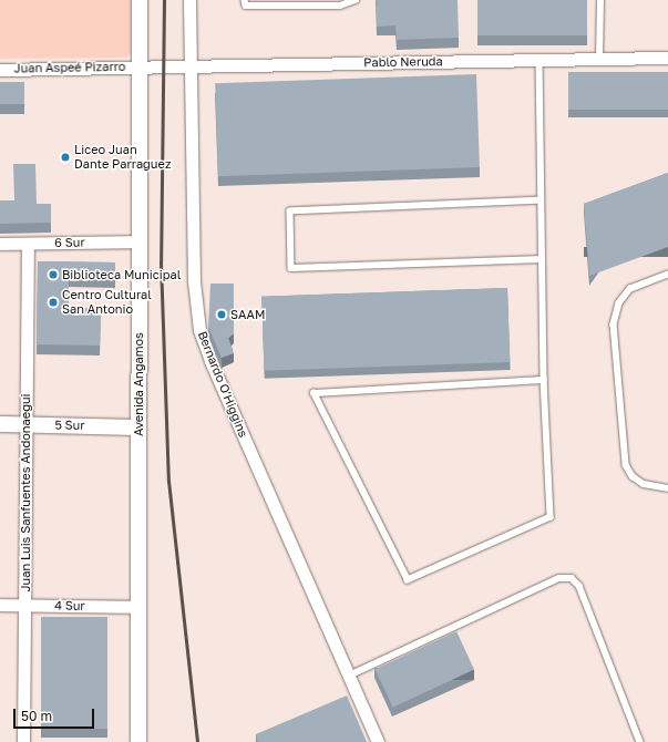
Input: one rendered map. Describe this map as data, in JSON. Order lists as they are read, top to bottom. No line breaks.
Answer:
{"streets":{"street":["Pablo Neruda","Juan Aspeé Pizarro","6 Sur","Avenida Angamos","Bernardo O'Higgins","5 Sur","Juan Luis Sanfuentes Andonaegui","4 Sur"]},"crossings":[["Pablo Neruda","Juan Aspeé Pizarro"],["Pablo Neruda","Avenida Angamos"],["Pablo Neruda","Bernardo O'Higgins"],["Juan Aspeé Pizarro","Avenida Angamos"],["6 Sur","Avenida Angamos"],["6 Sur","Juan Luis Sanfuentes Andonaegui"],["Avenida Angamos","5 Sur"],["Avenida Angamos","4 Sur"],["5 Sur","Juan Luis Sanfuentes Andonaegui"],["Juan Luis Sanfuentes Andonaegui","4 Sur"]],"places":["Liceo Juan Dante Parraguez","Biblioteca Municipal","Centro Cultural San Antonio","SAAM"],"scale_bar":"50 m"}
